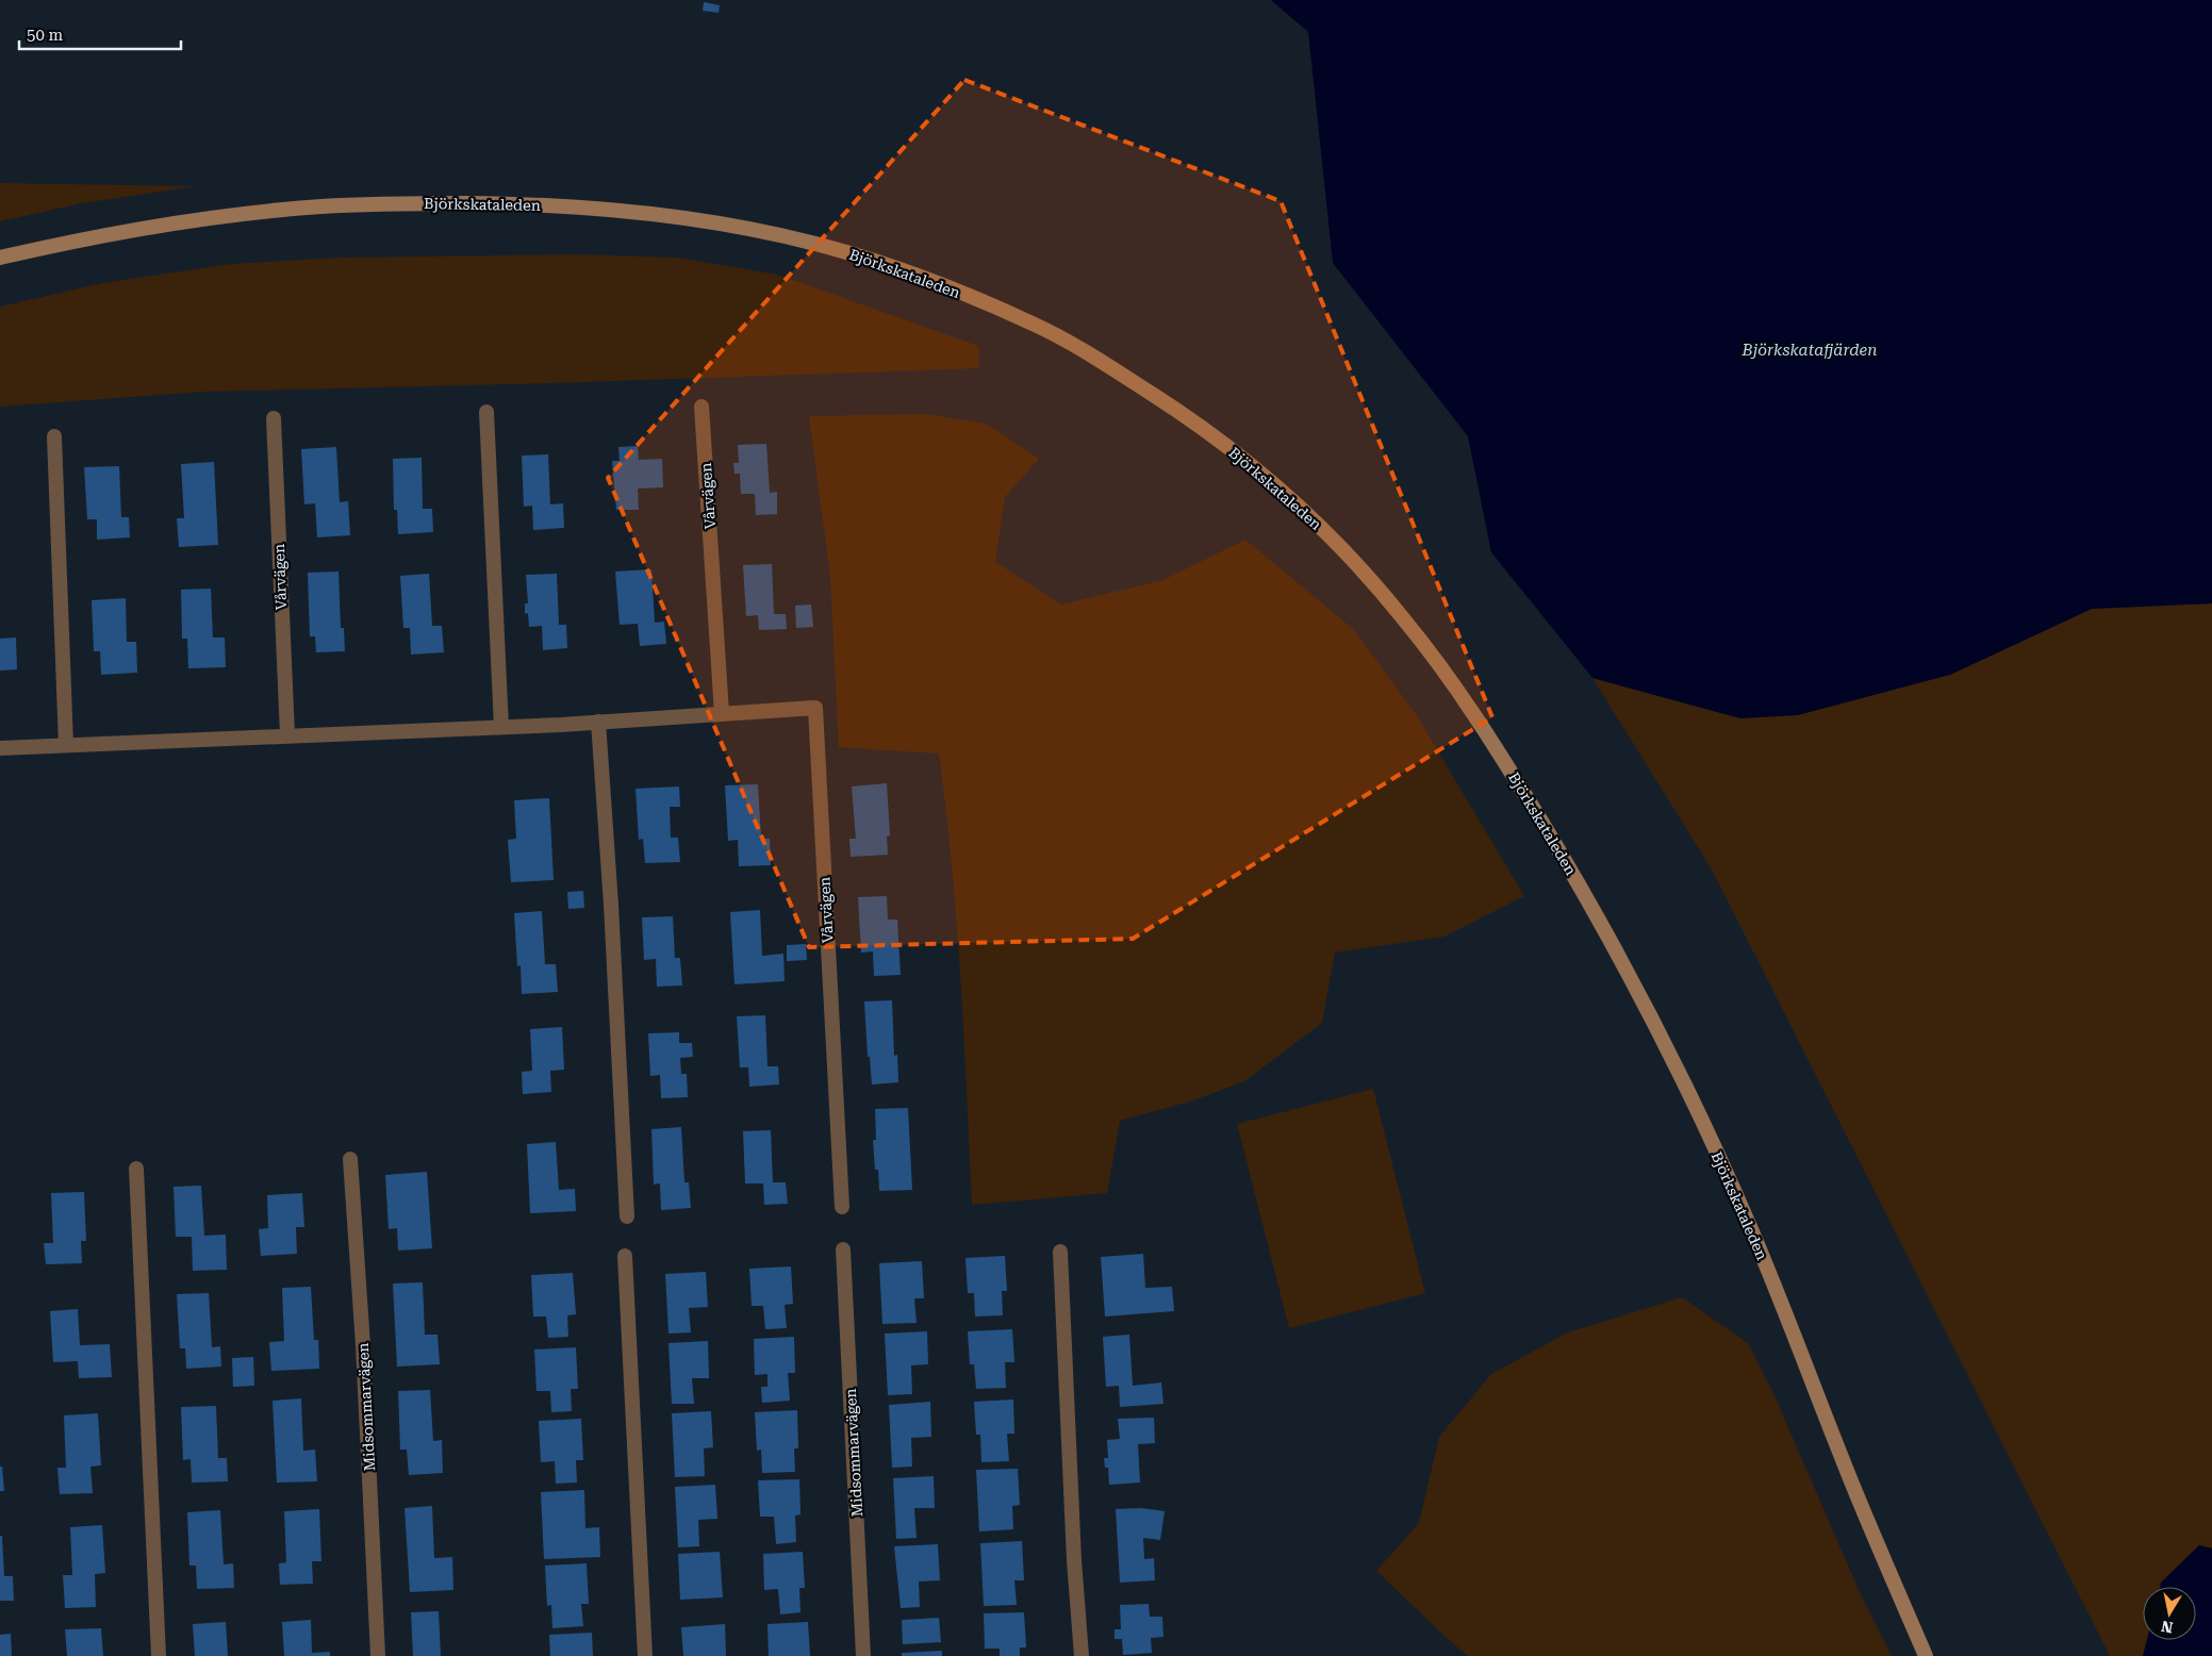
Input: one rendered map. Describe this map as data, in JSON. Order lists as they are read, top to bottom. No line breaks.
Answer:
{"streets":{"main road":["Björkskataleden"],"street":["Vårvägen","Midsommarvägen"]},"water":["Björkskatafjärden"],"scale_bar":"50 m","north":"bottom"}
